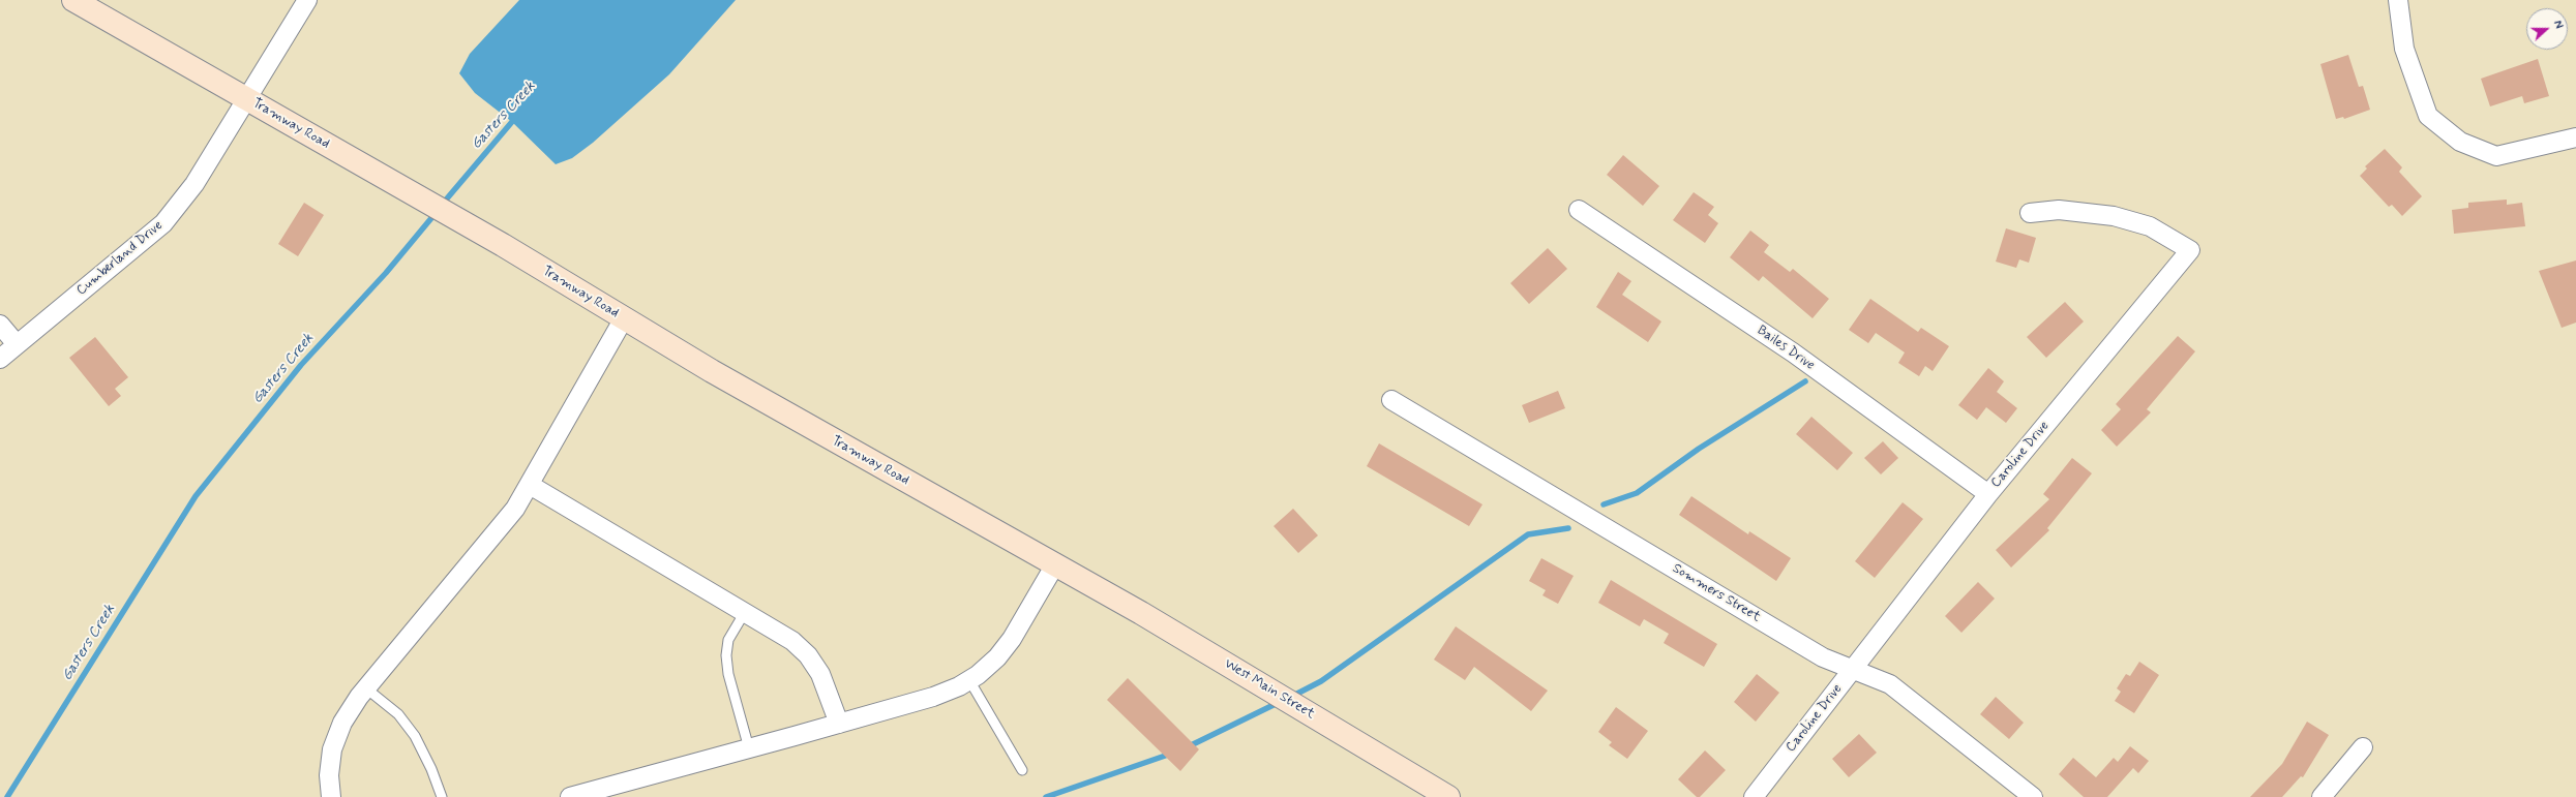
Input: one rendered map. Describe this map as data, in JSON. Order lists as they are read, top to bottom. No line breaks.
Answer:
{"streets":{"main road":["Tramway Road","West Main Street"],"street":["Cumberland Drive","Bailes Drive","Caroline Drive","Sommers Street"]},"crossings":[["Tramway Road","Cumberland Drive"],["Tramway Road","West Main Street"],["Bailes Drive","Caroline Drive"],["Caroline Drive","Sommers Street"]],"water":["Gasters Creek"],"north":"right"}
